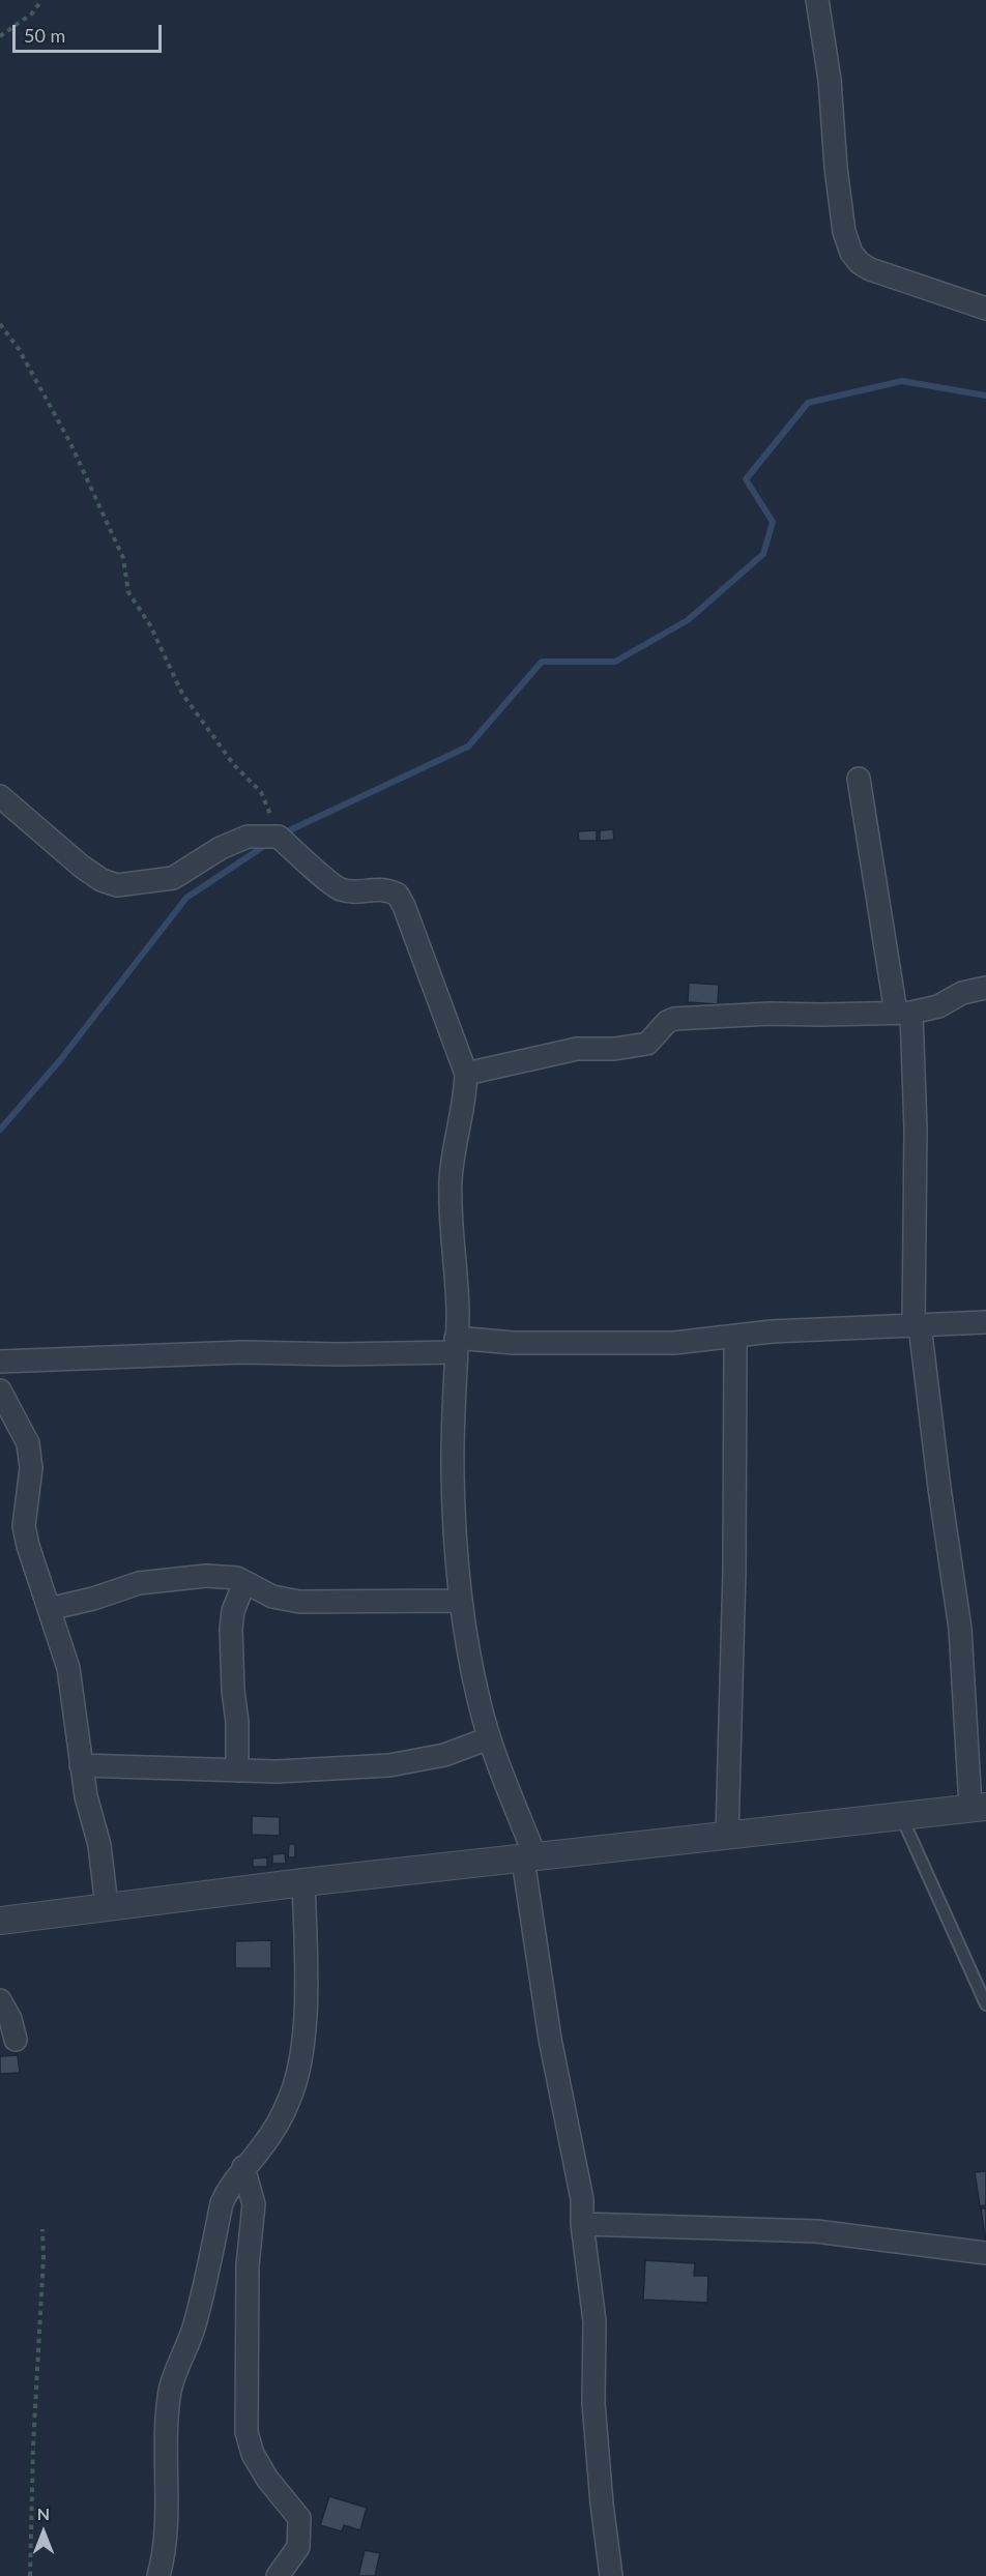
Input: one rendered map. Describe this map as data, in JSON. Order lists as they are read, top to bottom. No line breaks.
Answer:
{"scale_bar":"50 m","north":"top"}
